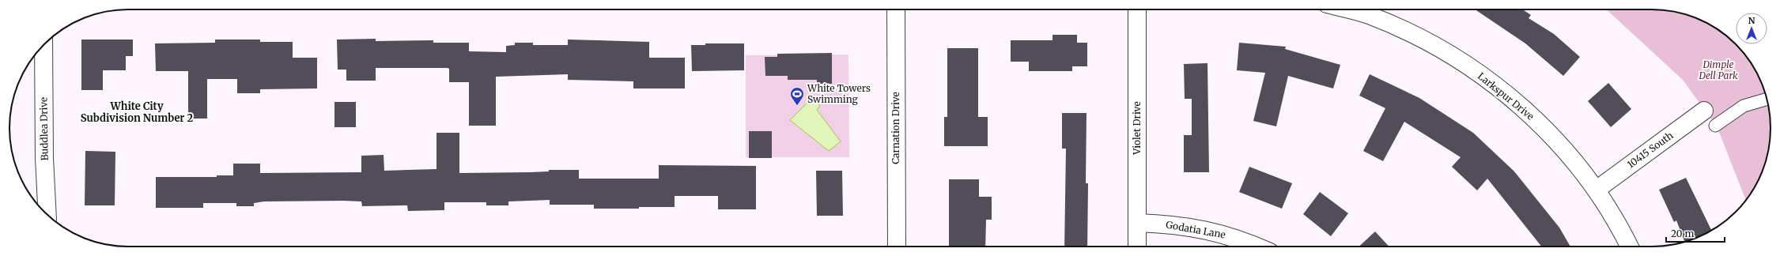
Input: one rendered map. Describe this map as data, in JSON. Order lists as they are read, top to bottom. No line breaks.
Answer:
{"streets":{"street":["Larkspur Drive","Carnation Drive","Violet Drive","Buddlea Drive","10415 South","Godatia Lane"]},"crossings":[["Larkspur Drive","10415 South"],["Violet Drive","Godatia Lane"]],"districts":["White City Subdivision Number 2"],"parks":["Dimple Dell Park"],"places":{"sports":["White Towers Swimming"]},"scale_bar":"20 m","north":"top"}
